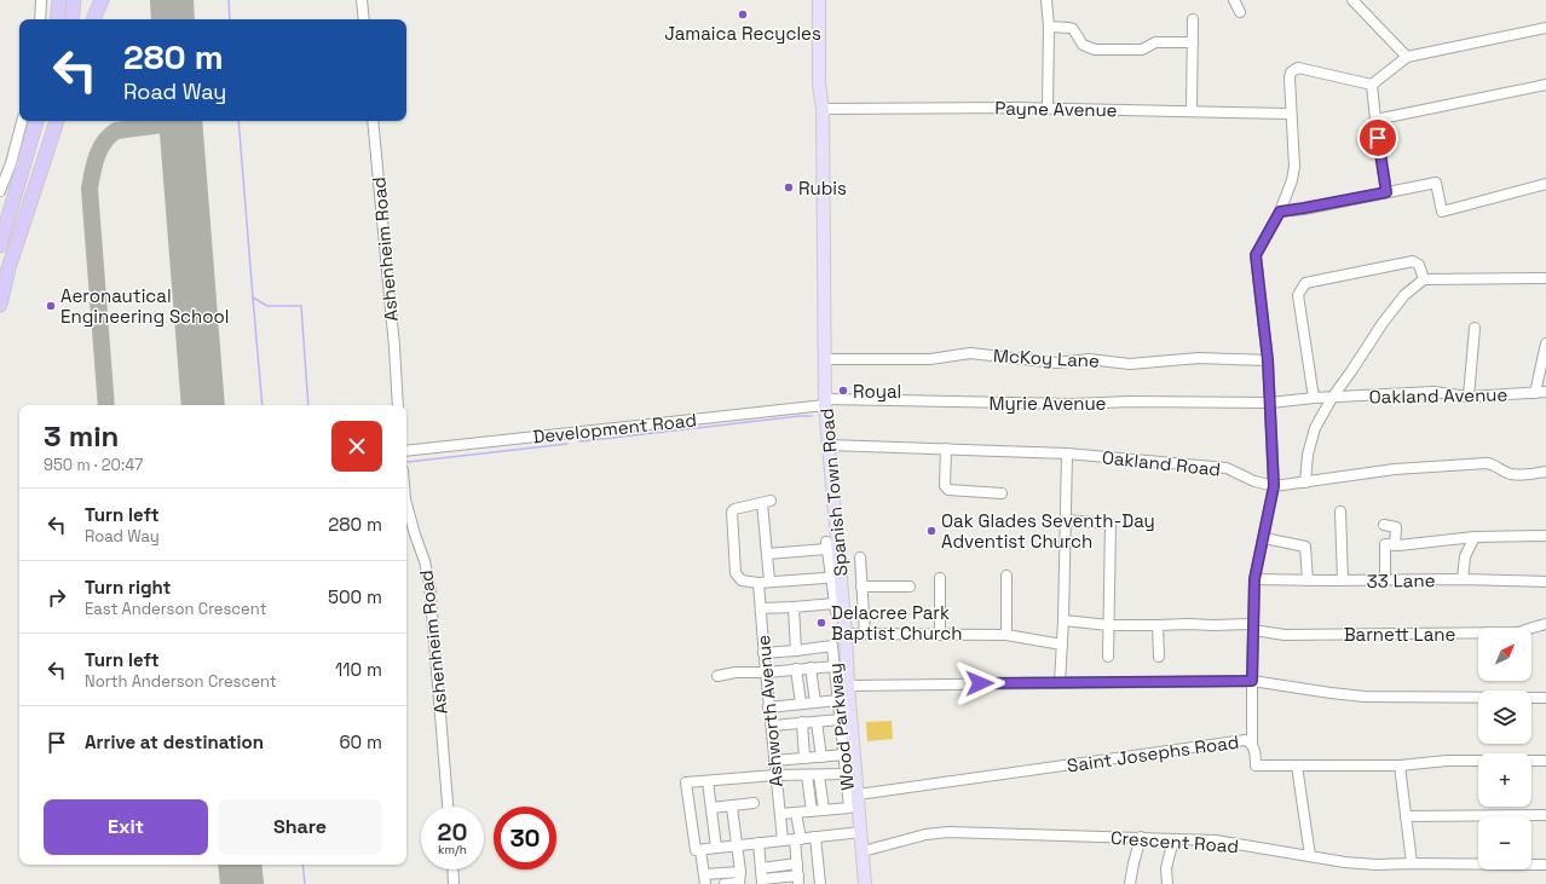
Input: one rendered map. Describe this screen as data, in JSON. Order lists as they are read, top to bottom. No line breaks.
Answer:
{"streets":{"main road":["Spanish Town Road"],"street":["Payne Avenue","Ashenheim Road","McKoy Lane","Oakland Avenue","Myrie Avenue","Development Road","Oakland Road","33 Lane","Barnett Lane","Ashworth Avenue","Wood Parkway","Saint Josephs Road","Crescent Road"]},"crossings":[["Payne Avenue","Spanish Town Road"],["McKoy Lane","Spanish Town Road"],["Oakland Avenue","Myrie Avenue"],["Myrie Avenue","Development Road"],["Myrie Avenue","Spanish Town Road"],["Development Road","Spanish Town Road"],["Oakland Road","Spanish Town Road"],["Spanish Town Road","Saint Josephs Road"],["Spanish Town Road","Crescent Road"]],"places":["Jamaica Recycles","Rubis","Aeronautical Engineering School","Royal","Oak Glades Seventh-Day Adventist Church","Delacree Park Baptist Church"],"north":"top right","page":{"turn":["280 m","Road Way"],"heading":["3 min","950 m · 20:47"],"list":[{"name":"Turn left","note":"Road Way","value":"280 m"},{"name":"Turn right","note":"East Anderson Crescent","value":"500 m"},{"name":"Turn left","note":"North Anderson Crescent","value":"110 m"},{"name":"Arrive at destination","value":"60 m"}],"map_buttons":["+","−"],"buttons":["Exit","Share"],"speed":"20 km/h","limit":"30"}}
